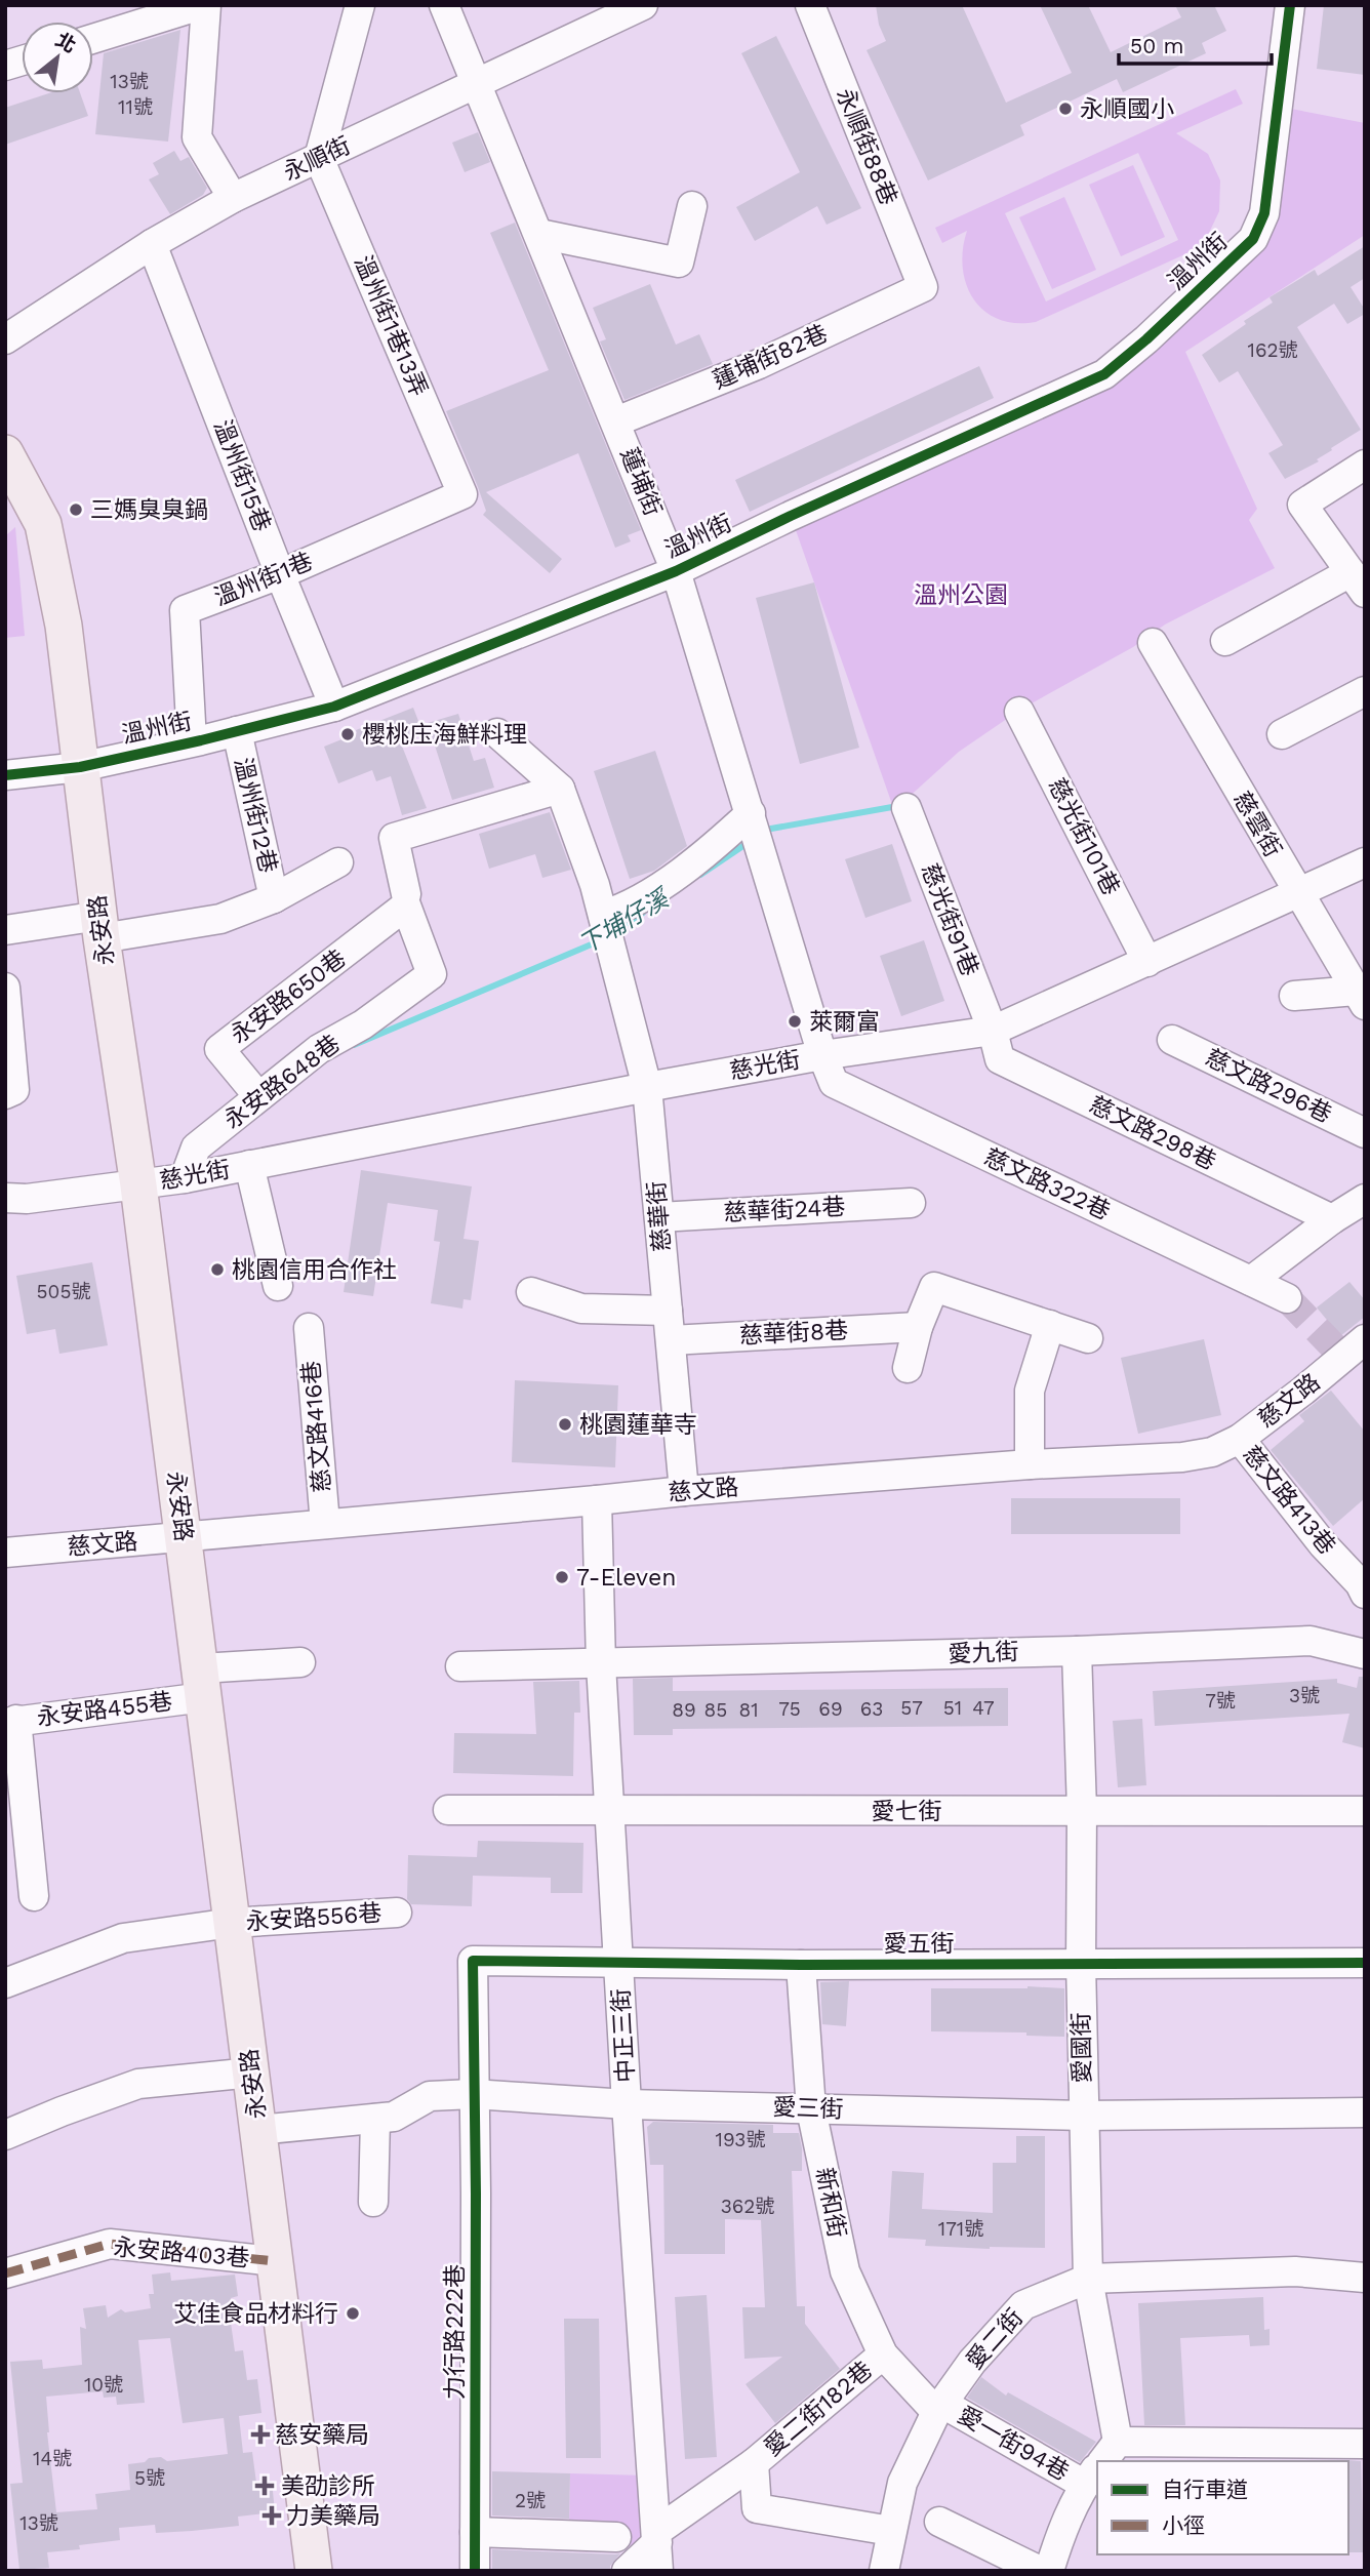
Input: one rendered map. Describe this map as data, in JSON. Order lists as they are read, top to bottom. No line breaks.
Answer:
{"streets":{"main road":["永安路"],"street":["永順街88巷","永順街","溫州街","溫州街1巷13弄","蓮埔街82巷","溫州街15巷","蓮埔街","溫州街1巷","溫州街12巷","慈雲街","慈光街101巷","慈光街91巷","永安路650巷","慈光街","永安路648巷","慈文路296巷","慈文路298巷","慈文路322巷","慈華街24巷","慈華街","慈華街8巷","慈文路","慈文路416巷","慈文路413巷","愛九街","永安路455巷","愛七街","永安路556巷","愛五街","中正三街","愛國街","愛三街","新和街","永安路403巷","力行路222巷","愛二街","愛二街182巷","愛一街94巷"]},"crossings":[["永順街88巷","蓮埔街82巷"],["永順街","溫州街1巷13弄"],["永順街","溫州街15巷"],["永順街","蓮埔街"],["溫州街","溫州街15巷"],["溫州街","蓮埔街"],["溫州街","溫州街1巷"],["溫州街","溫州街12巷"],["溫州街","永安路"],["溫州街1巷13弄","溫州街1巷"],["蓮埔街82巷","蓮埔街"],["溫州街15巷","溫州街1巷"],["蓮埔街","慈光街"],["蓮埔街","慈文路322巷"],["慈雲街","慈光街"],["慈光街101巷","慈光街"],["慈光街91巷","慈光街"],["慈光街91巷","慈文路298巷"],["永安路","慈光街"],["永安路","慈文路"],["永安路","永安路455巷"],["永安路","永安路556巷"],["永安路","愛三街"],["永安路","永安路403巷"],["永安路650巷","永安路648巷"],["慈光街","永安路648巷"],["慈光街","慈文路298巷"],["慈光街","慈文路322巷"],["慈光街","慈華街"],["慈華街24巷","慈華街"],["慈華街","慈華街8巷"],["慈華街","慈文路"],["慈文路","慈文路416巷"],["慈文路","慈文路413巷"],["慈文路","中正三街"],["愛九街","中正三街"],["愛九街","愛國街"],["愛七街","中正三街"],["愛七街","愛國街"],["愛五街","中正三街"],["愛五街","愛國街"],["愛五街","新和街"],["愛五街","力行路222巷"],["中正三街","愛三街"],["中正三街","愛二街182巷"],["愛國街","愛三街"],["愛國街","愛二街"],["愛三街","新和街"],["愛三街","力行路222巷"],["新和街","愛二街"],["新和街","愛二街182巷"],["新和街","愛一街94巷"],["愛二街","愛二街182巷"],["愛二街","愛一街94巷"]],"water":["下埔仔溪"],"parks":["溫州公園"],"places":{"other":["永順國小","三媽臭臭鍋","櫻桃庒海鮮料理","萊爾富","桃園信用合作社","桃園蓮華寺","7-Eleven","艾佳食品材料行"],"health":["慈安藥局","美劭診所","力美藥局"]},"house_numbers":["13號","11號","162號","505號","3號","7號","57","51","47","75","69","63","89","85","81","193號","362號","171號","10號","14號","5號","2號","13號"],"legend":["自行車道","小徑"],"scale_bar":"50 m","north":"top right"}
